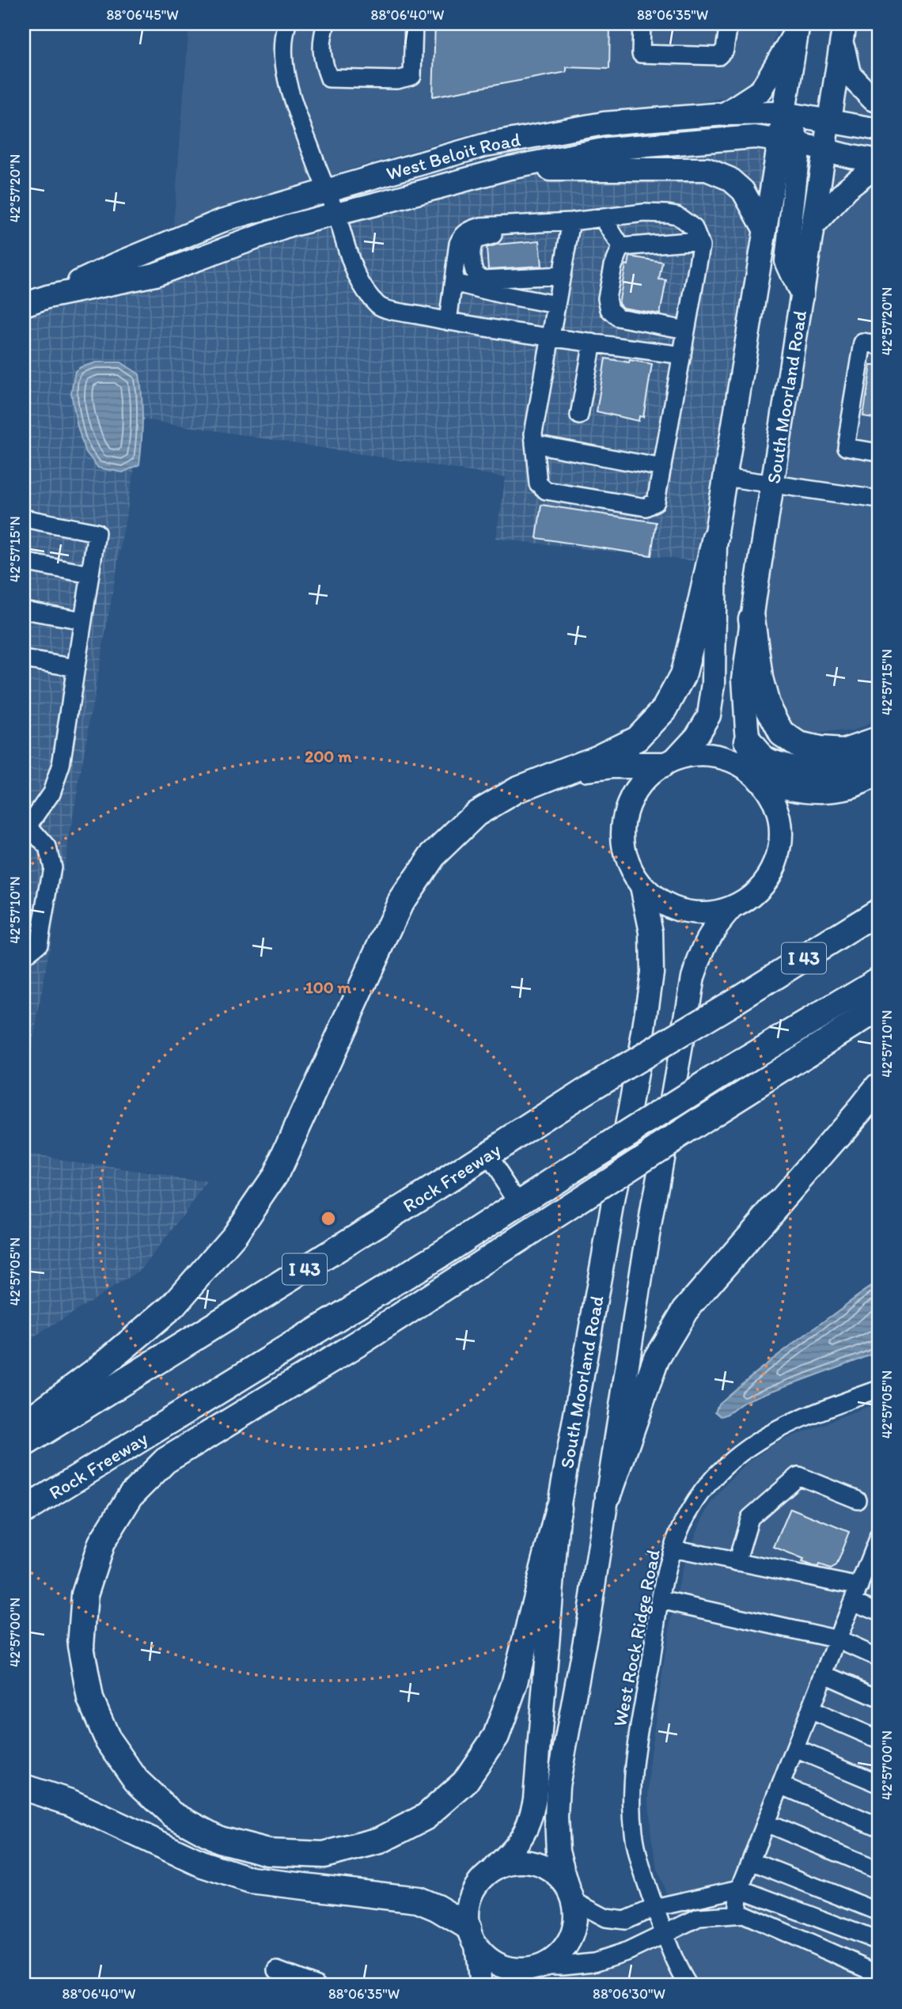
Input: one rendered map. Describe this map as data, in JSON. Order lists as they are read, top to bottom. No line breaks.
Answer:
{"streets":{"highway":["I 43","Rock Freeway"],"main road":["West Beloit Road","South Moorland Road"],"street":["West Rock Ridge Road"]},"crossings":[["West Beloit Road","South Moorland Road"]],"coordinates":["88°06'45\"W","88°06'40\"W","88°06'35\"W","42°57'20\"N","42°57'15\"N","42°57'10\"N","42°57'05\"N","42°57'00\"N","88°06'30\"W"],"rings":["200 m","100 m"]}
